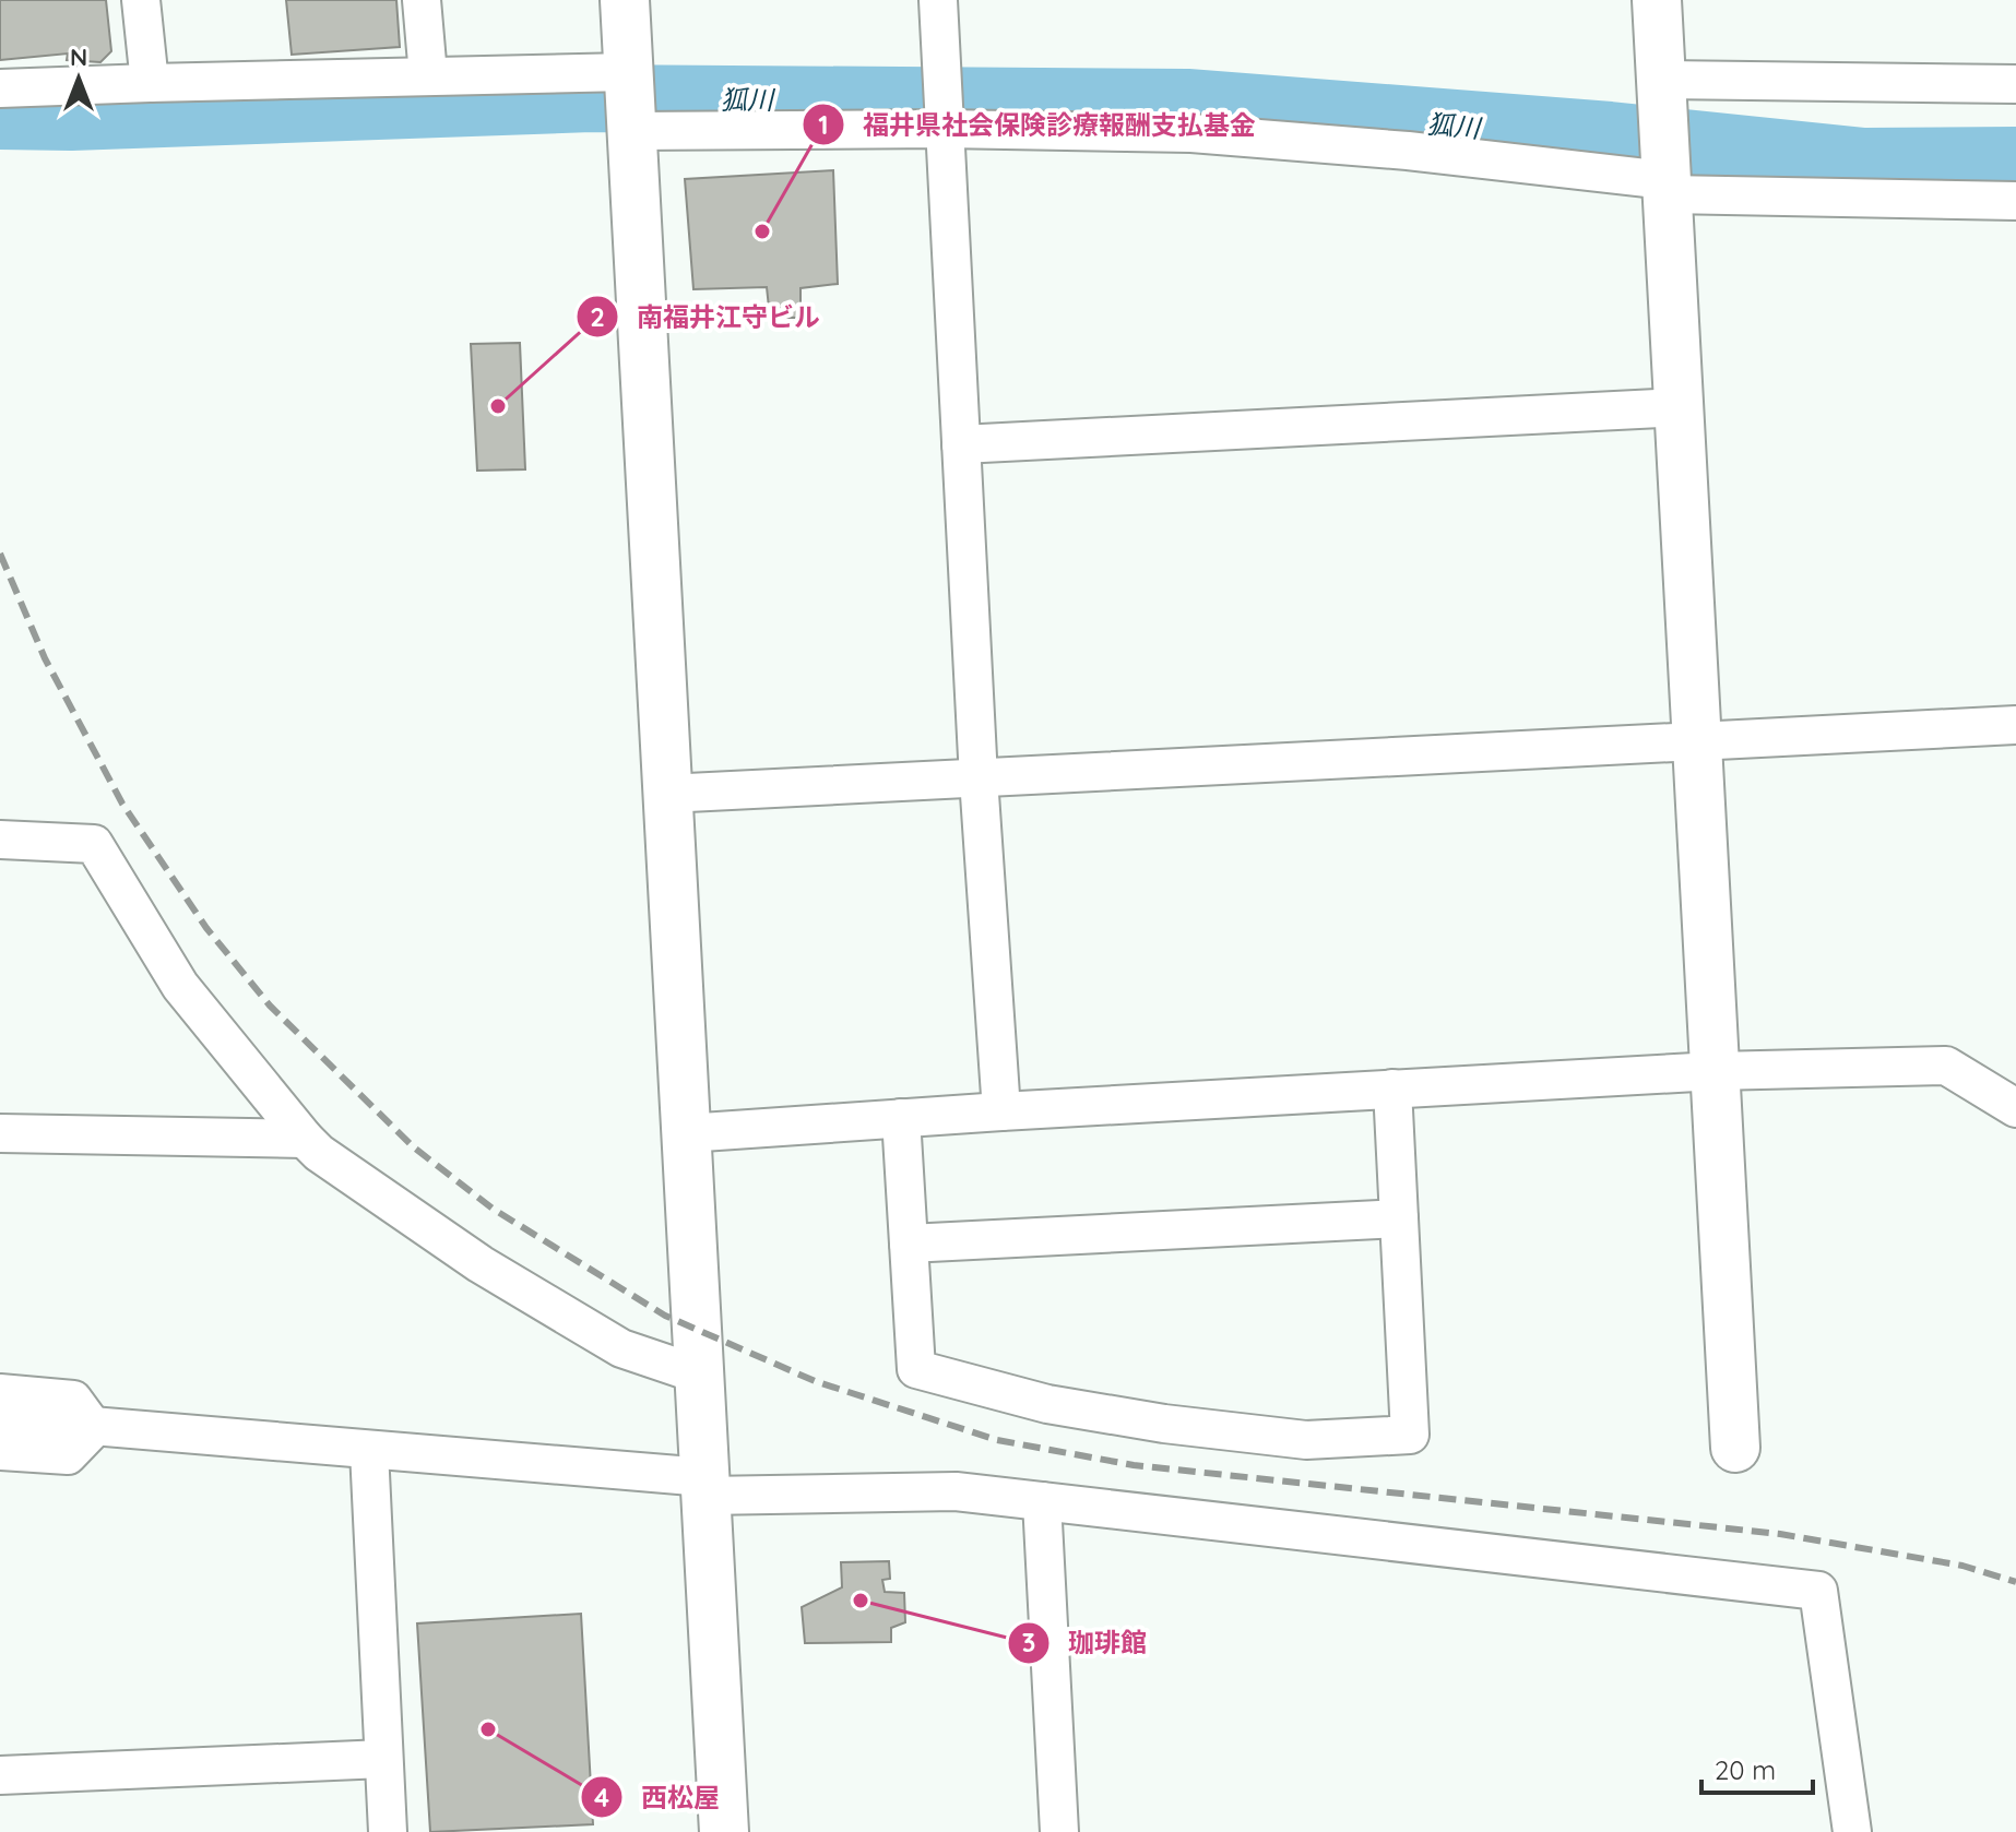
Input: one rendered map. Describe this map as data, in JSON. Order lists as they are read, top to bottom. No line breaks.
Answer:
{"water":["狐川"],"places":["福井県社会保険診療報酬支払基金","南福井江守ビル","珈琲館","西松屋"],"scale_bar":"20 m","north":"top"}
